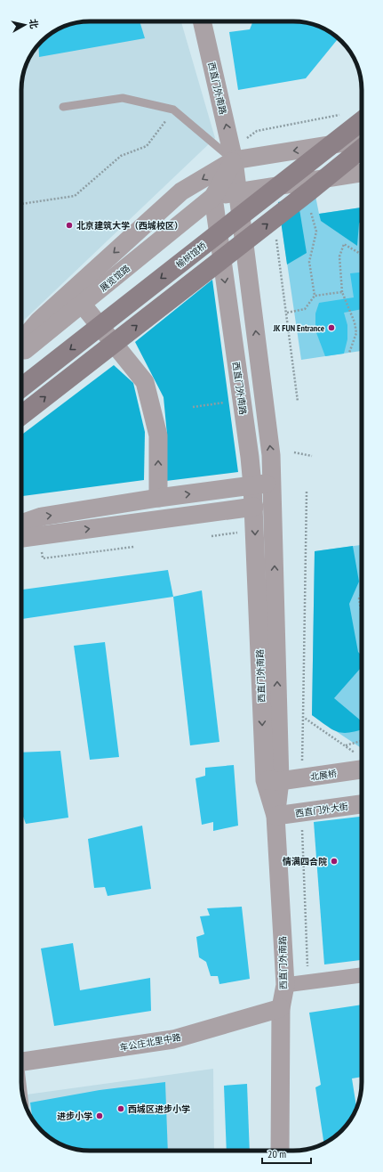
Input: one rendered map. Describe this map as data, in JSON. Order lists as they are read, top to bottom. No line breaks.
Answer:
{"streets":{"main road":["榆树馆桥"],"street":["西直门外南路","展览馆路","北展桥","西直门外大街","车公庄北里中路"]},"crossings":[["西直门外南路","展览馆路"],["西直门外南路","北展桥"],["西直门外南路","西直门外大街"],["西直门外南路","车公庄北里中路"]],"places":["北京建筑大学（西城校区）","JK FUN Entrance","情满四合院","西城区进步小学","进步小学"],"scale_bar":"20 m","north":"right"}
